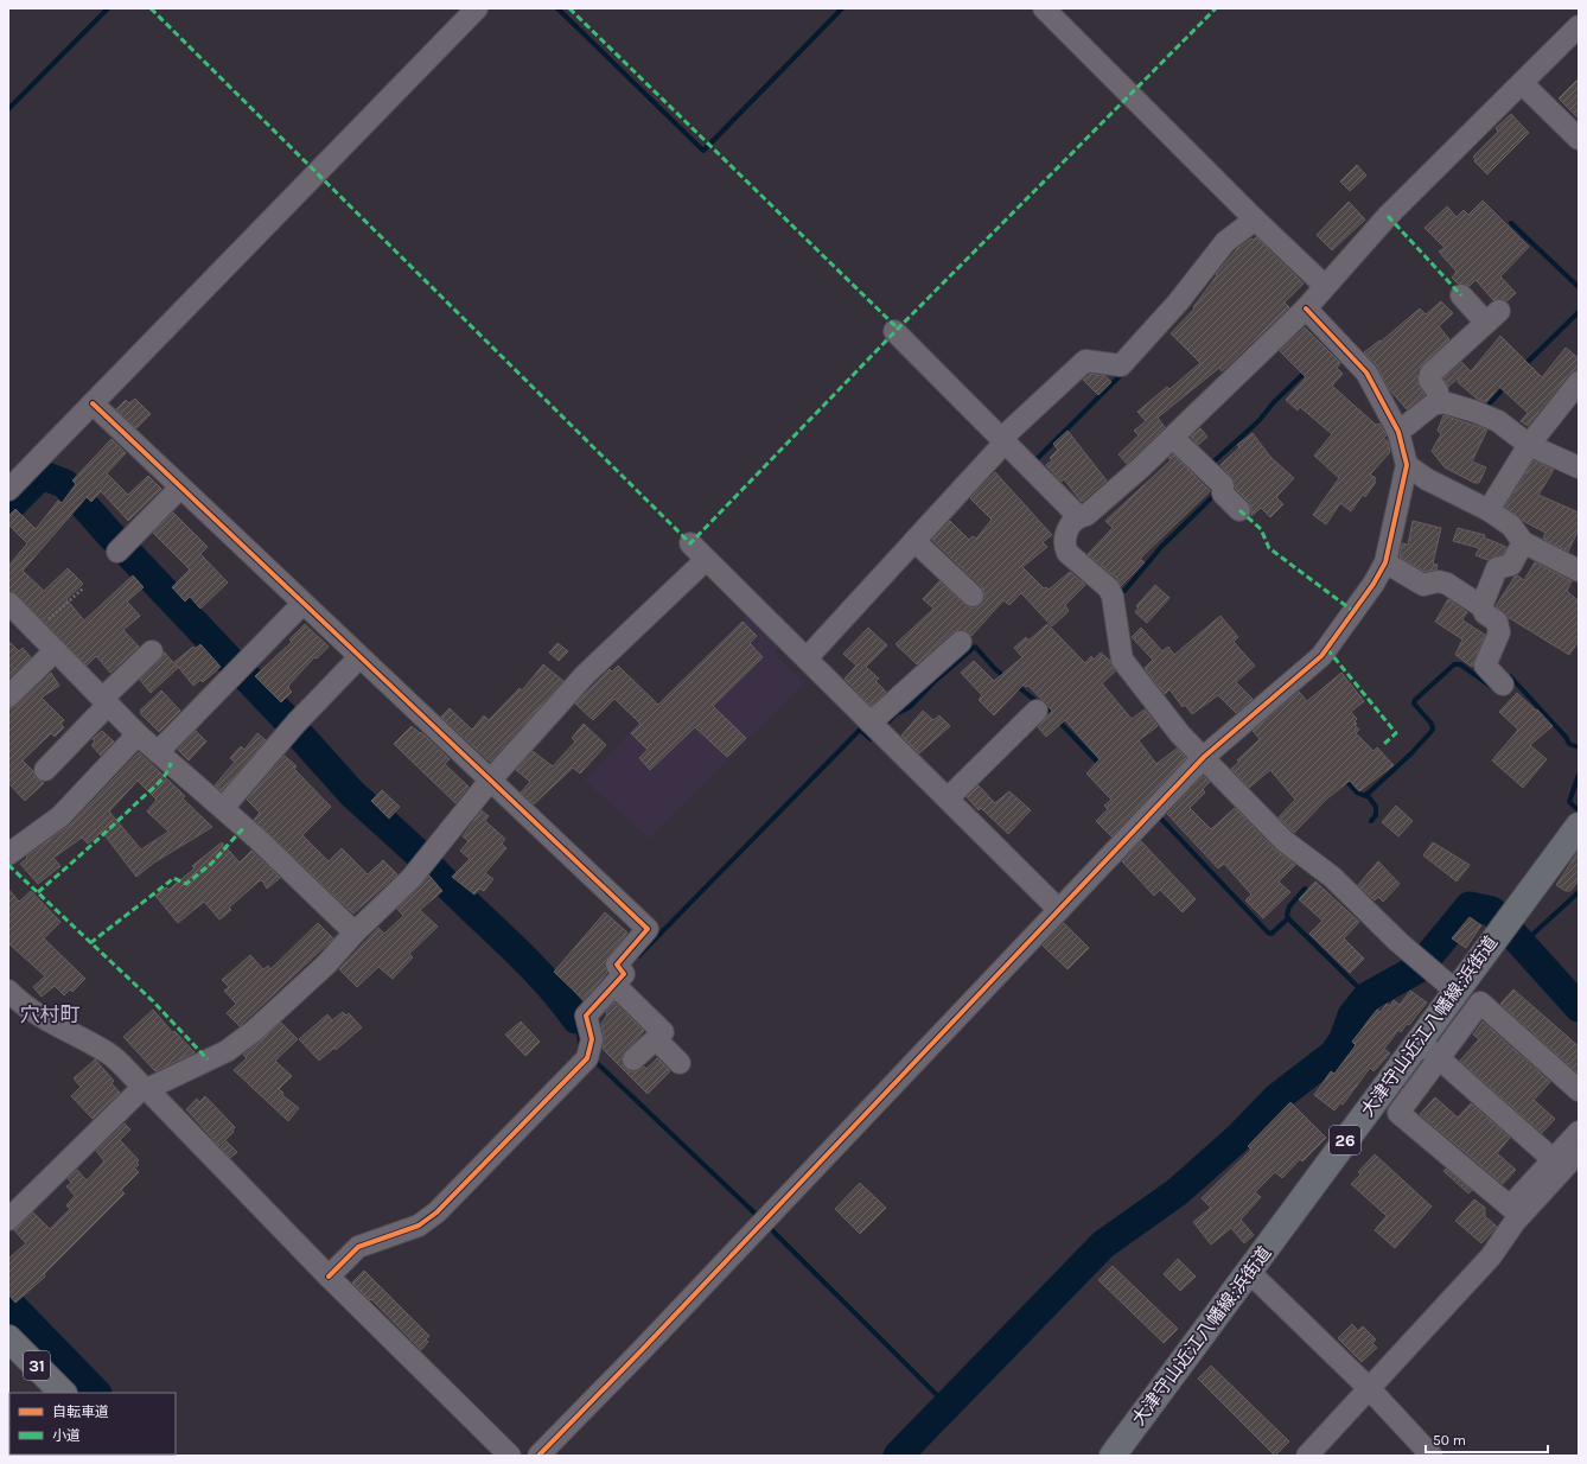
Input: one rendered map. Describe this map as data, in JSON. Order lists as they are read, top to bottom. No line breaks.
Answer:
{"streets":{"main road":["大津守山近江八幡線;浜街道","26","31"]},"districts":["穴村町"],"legend":["自転車道","小道"],"scale_bar":"50 m"}
